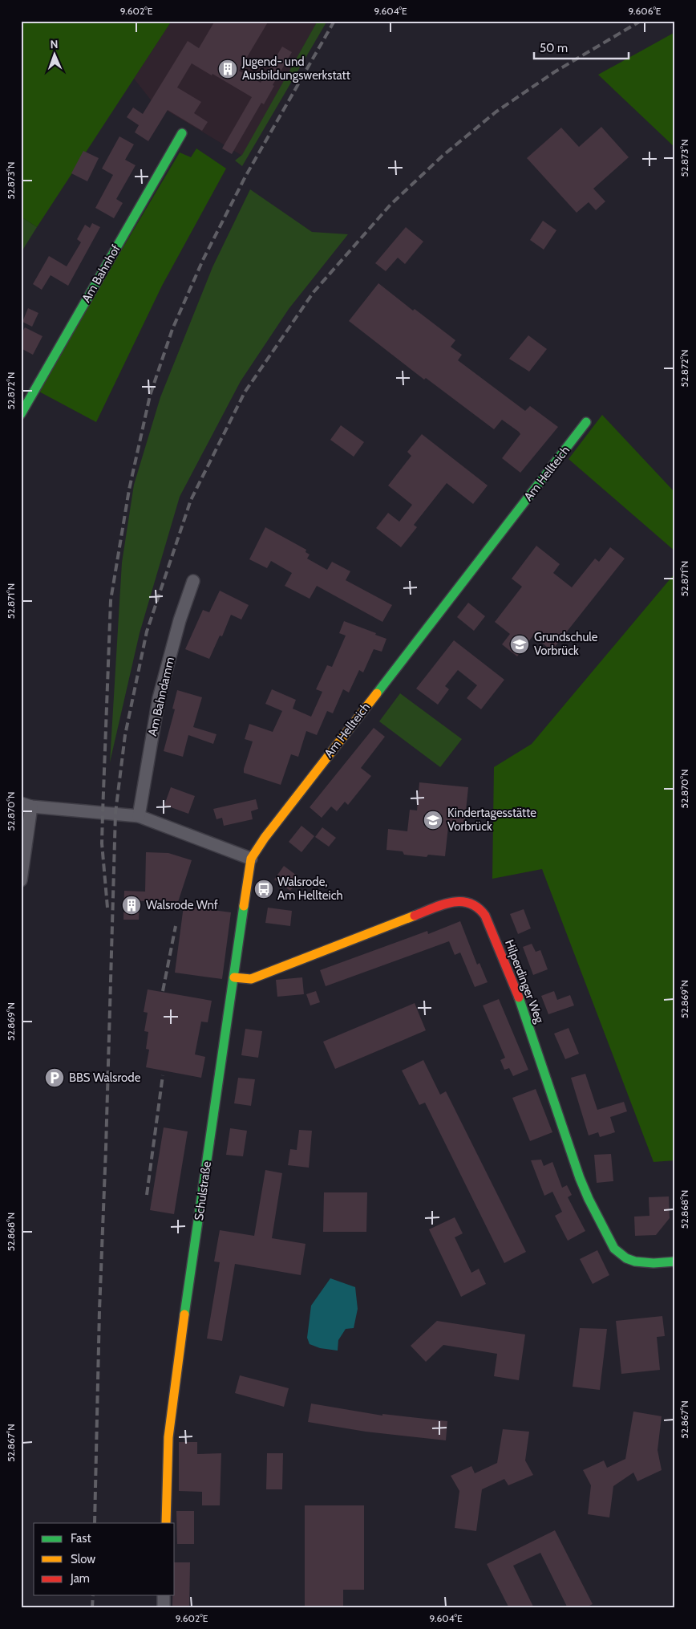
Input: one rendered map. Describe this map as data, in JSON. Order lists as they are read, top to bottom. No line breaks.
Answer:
{"streets":{"street":["Am Bahnhof","Am Hellteich","Am Bahndamm","Hilperdinger Weg","Schulstraße"]},"crossings":[["Am Hellteich","Schulstraße"],["Hilperdinger Weg","Schulstraße"]],"places":{"building":["Jugend- und Ausbildungswerkstatt","Walsrode Wnf"],"school or university":["Grundschule Vorbrück","Kindertagesstätte Vorbrück"],"bus stop":["Walsrode, Am Hellteich"],"parking":["BBS Walsrode"]},"legend":["Fast","Slow","Jam"],"scale_bar":"50 m","north":"top","coordinates":["9.602°E","9.604°E","9.606°E","52.873°N","52.872°N","52.871°N","52.870°N","52.869°N","52.868°N","52.867°N"]}
